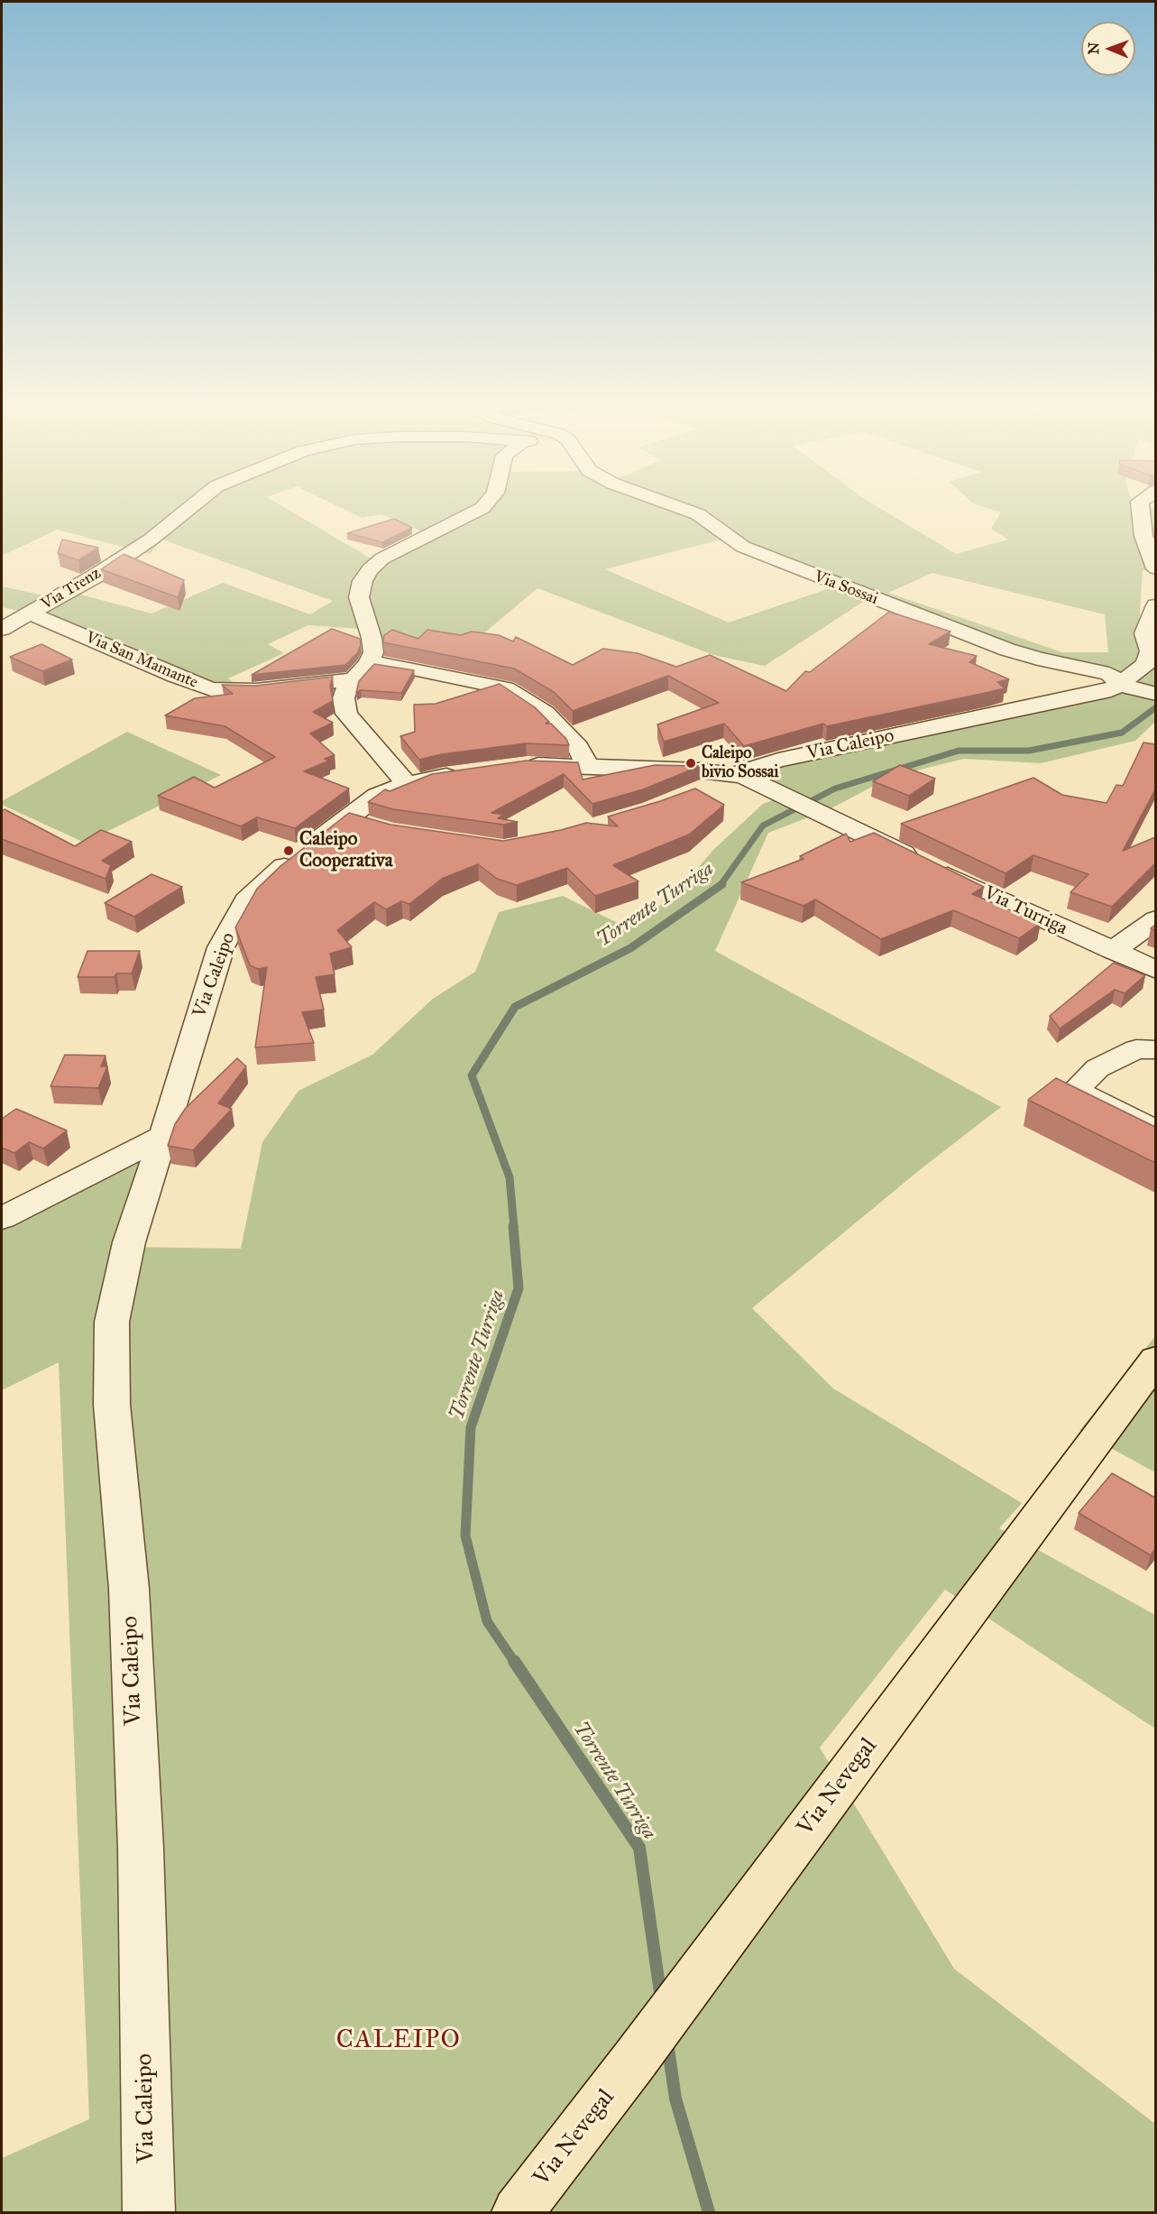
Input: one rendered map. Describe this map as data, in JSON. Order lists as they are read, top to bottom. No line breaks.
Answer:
{"streets":{"main road":["Via Nevegal"],"street":["Via Sossai","Via Trenz","Via San Mamante","Via Caleipo","Via Turriga"]},"crossings":[["Via Sossai","Via Caleipo"],["Via Trenz","Via San Mamante"],["Via San Mamante","Via Caleipo"],["Via Caleipo","Via Turriga"]],"districts":["CALEIPO"],"water":["Torrente Turriga"],"places":["Caleipo bivio Sossai","Caleipo Cooperativa"],"north":"left"}
